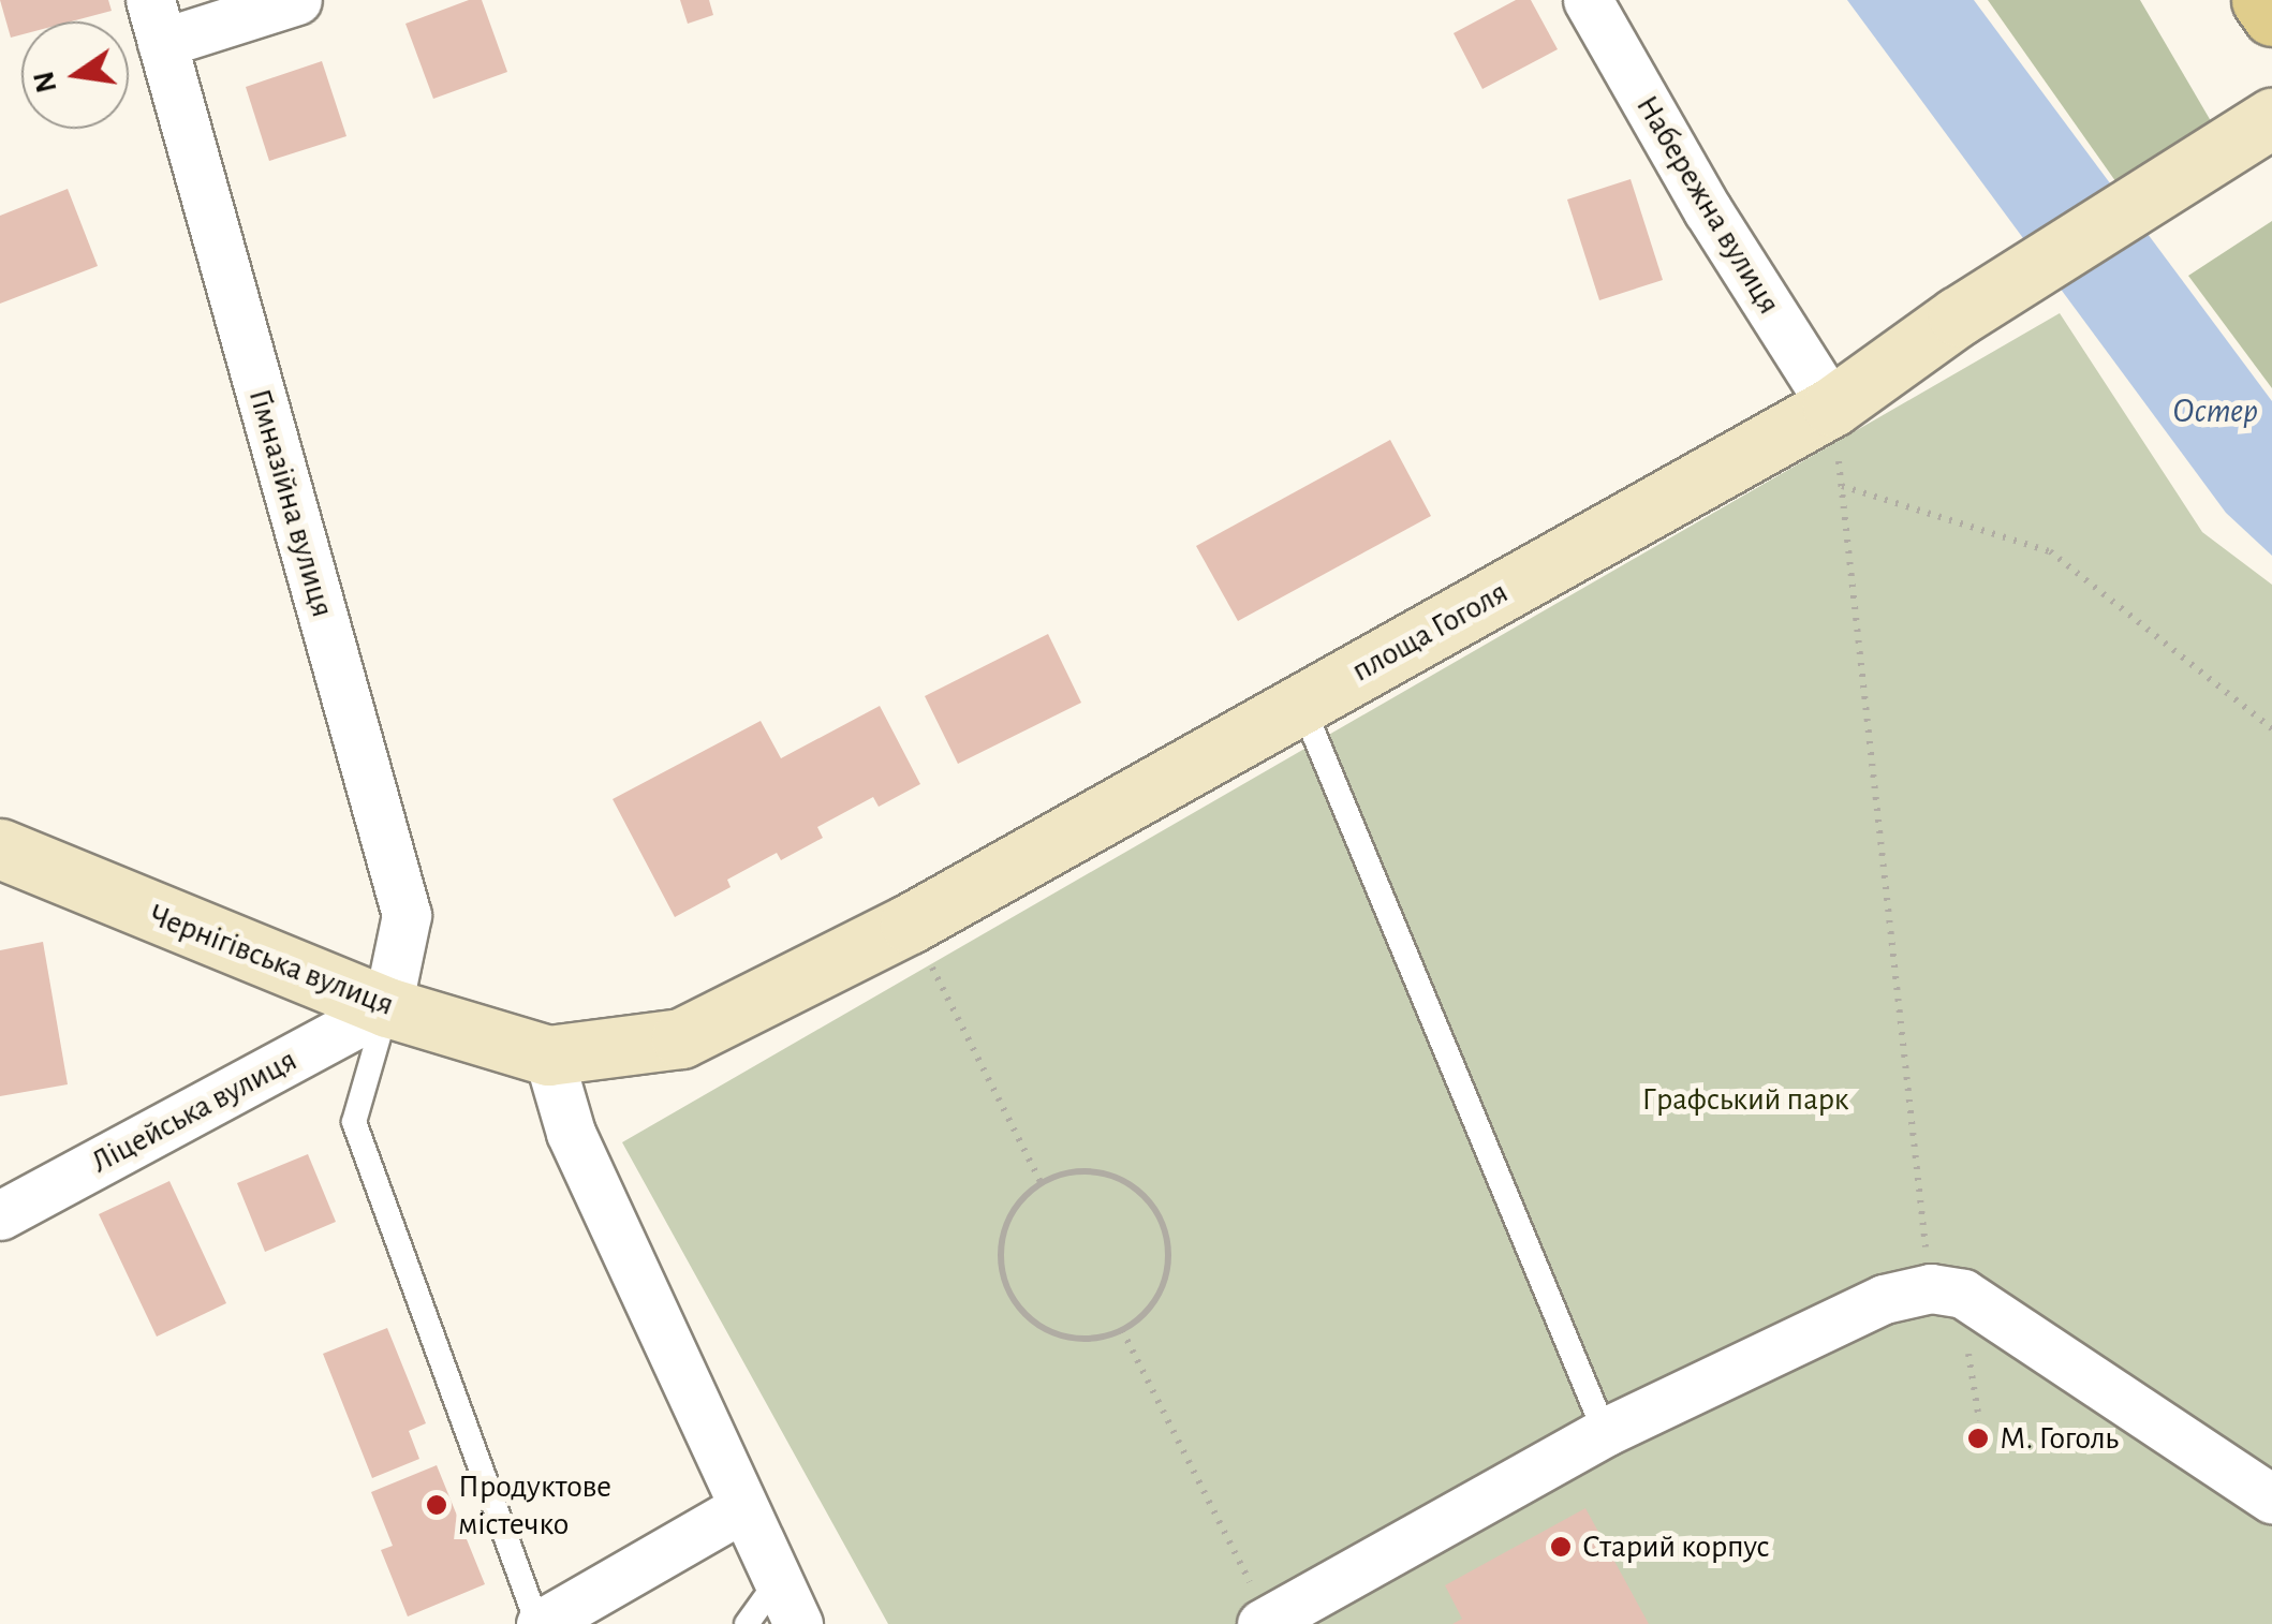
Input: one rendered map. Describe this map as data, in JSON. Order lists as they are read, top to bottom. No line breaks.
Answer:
{"streets":{"street":["Набережна вулиця","Гімназійна вулиця","площа Гоголя","Чернігівська вулиця","Ліцейська вулиця"]},"crossings":[["Набережна вулиця","площа Гоголя"],["Гімназійна вулиця","Чернігівська вулиця"],["Гімназійна вулиця","Ліцейська вулиця"],["площа Гоголя","Чернігівська вулиця"],["Чернігівська вулиця","Ліцейська вулиця"]],"water":["Остер"],"parks":["Графський парк"],"places":["М. Гоголь","Продуктове містечко","Старий корпус"],"north":"left"}
